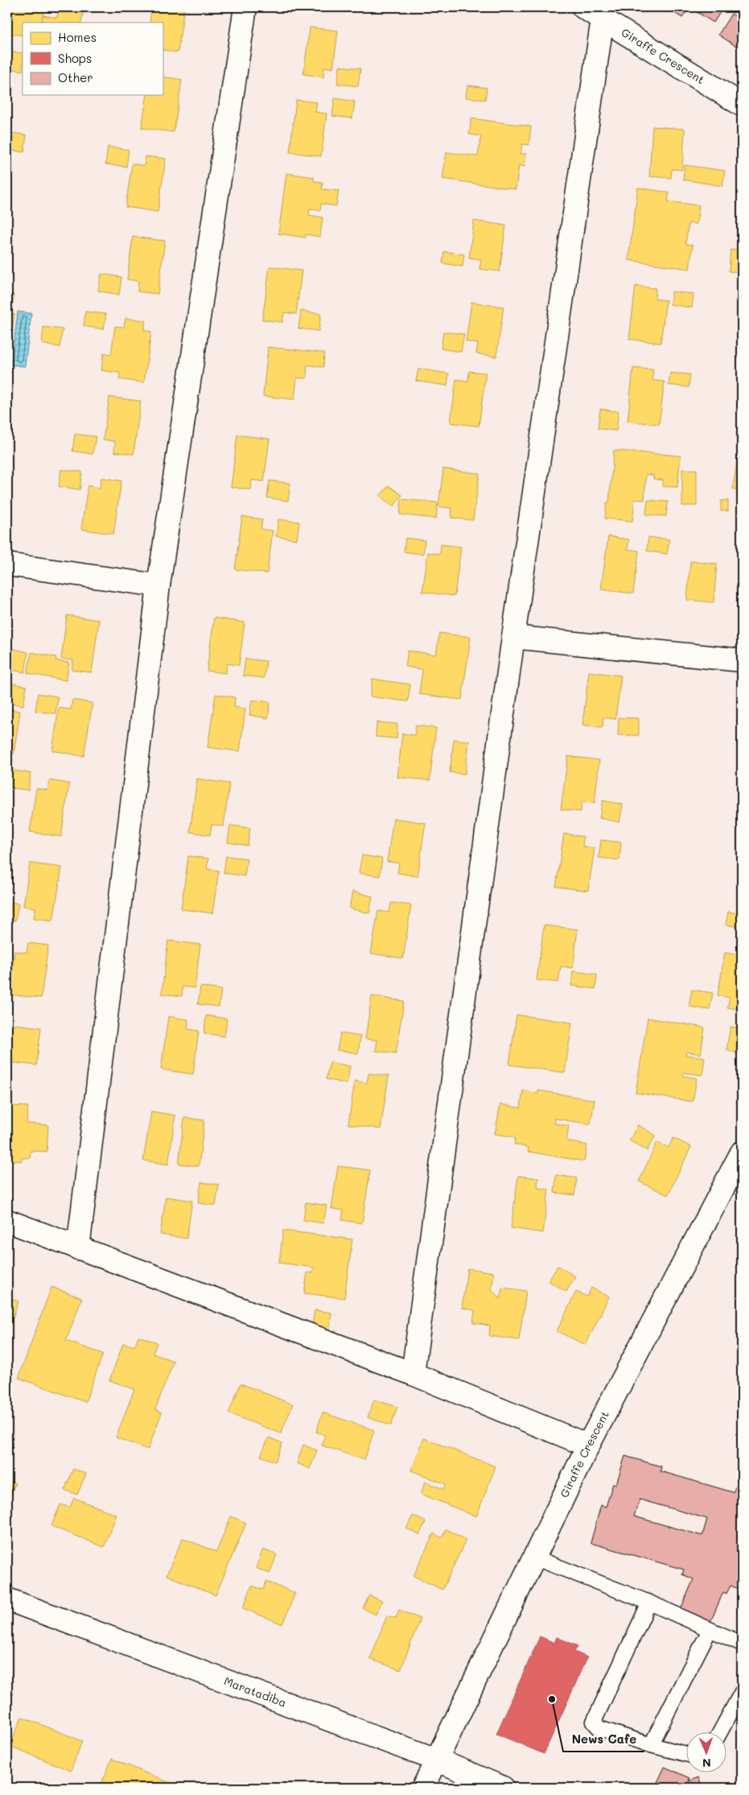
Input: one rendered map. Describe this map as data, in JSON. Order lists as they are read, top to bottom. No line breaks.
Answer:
{"streets":{"street":["Giraffe Crescent","Maratadiba"]},"crossings":[["Giraffe Crescent","Maratadiba"]],"places":["News Cafe"],"legend":["Homes","Shops","Other"],"north":"bottom"}
